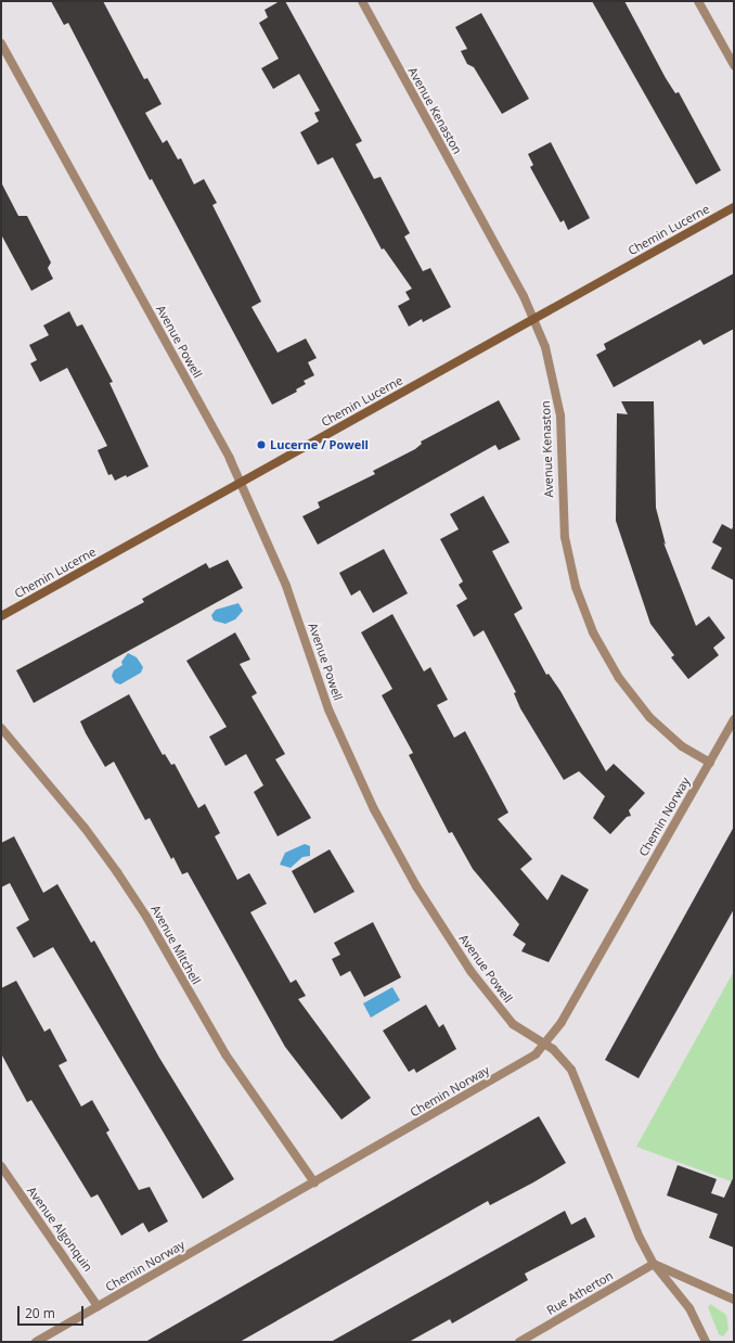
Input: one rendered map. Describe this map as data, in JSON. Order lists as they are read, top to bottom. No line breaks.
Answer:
{"streets":{"main road":["Chemin Lucerne"],"street":["Avenue Kenaston","Avenue Powell","Chemin Norway","Avenue Mitchell","Avenue Algonquin","Rue Atherton"]},"crossings":[["Avenue Kenaston","Chemin Lucerne"],["Avenue Kenaston","Chemin Norway"],["Chemin Lucerne","Avenue Powell"],["Avenue Powell","Chemin Norway"],["Avenue Powell","Rue Atherton"],["Chemin Norway","Avenue Mitchell"],["Chemin Norway","Avenue Algonquin"]],"places":["Lucerne / Powell"],"scale_bar":"20 m"}
